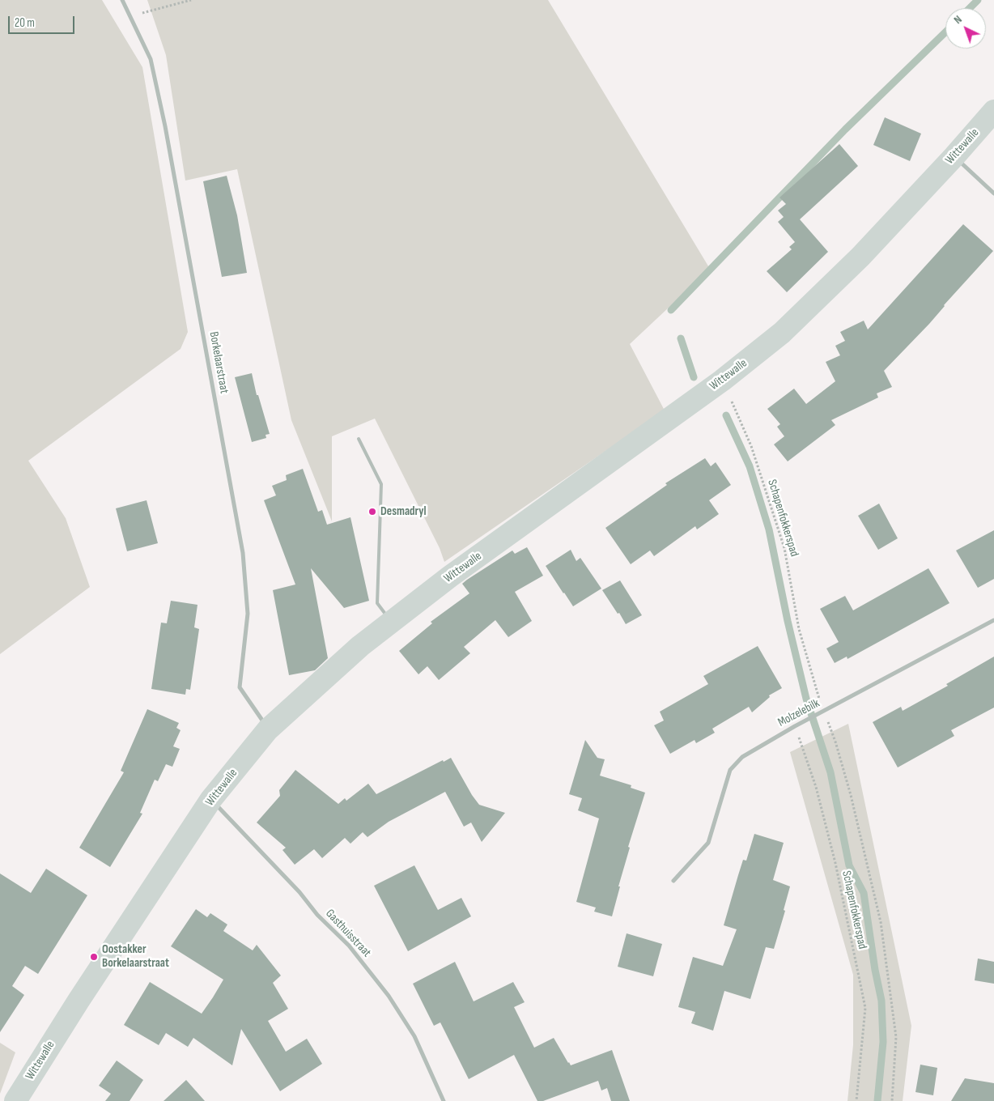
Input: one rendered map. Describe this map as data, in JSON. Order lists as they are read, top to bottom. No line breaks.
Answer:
{"streets":{"street":["Wittewalle","Borkelaarstraat","Molzelebilk","Gasthuisstraat"],"path":["Schapenfokkerspad"]},"crossings":[["Wittewalle","Borkelaarstraat"],["Wittewalle","Schapenfokkerspad"],["Wittewalle","Gasthuisstraat"],["Schapenfokkerspad","Molzelebilk"]],"places":["Desmadryl","Oostakker Borkelaarstraat"],"scale_bar":"20 m","north":"top left"}
